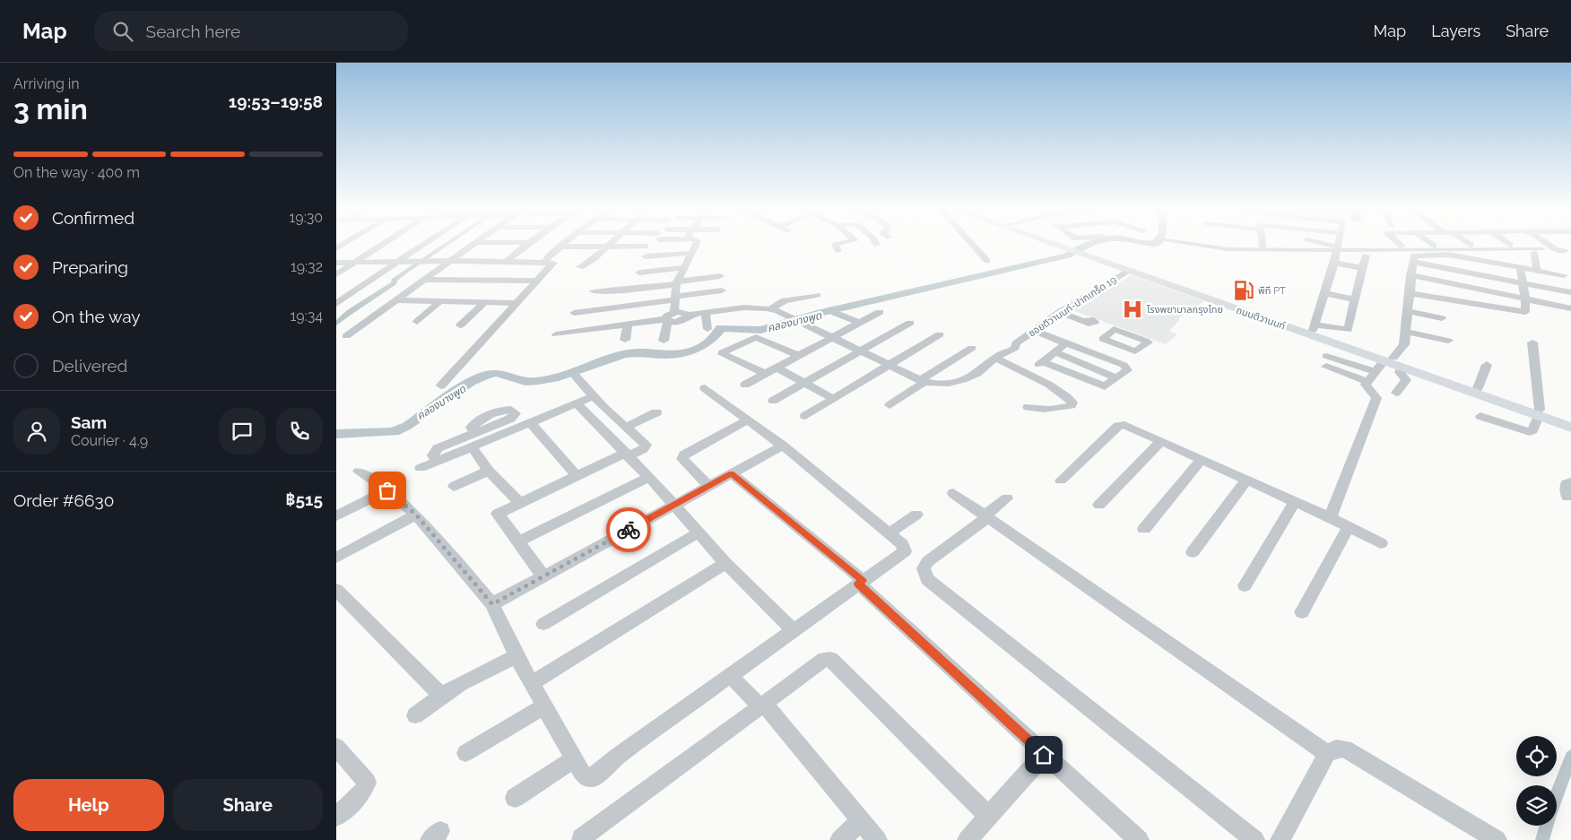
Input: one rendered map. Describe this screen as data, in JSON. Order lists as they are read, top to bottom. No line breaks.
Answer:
{"streets":{"main road":["ถนนติวานนท์"],"street":["ซอยติวานนท์-ปากเกร็ด 19"]},"crossings":[["ซอยติวานนท์-ปากเกร็ด 19","ถนนติวานนท์"]],"water":["คลองบางพูด"],"places":{"fuel station":["พีที PT"],"hospital":["โรงพยาบาลกรุงไทย"]},"page":{"header":"Map","search":"Search here","nav":["Map","Layers","Share"],"heading":["3 min","Arriving in","19:53–19:58"],"panel":["Sam","Courier · 4.9","Order #6630","฿515"],"bar":"On the way · 400 m","list":[["Confirmed","19:30"],["Preparing","19:32"],["On the way","19:34"],"Delivered"],"buttons":["Help","Share"]}}
